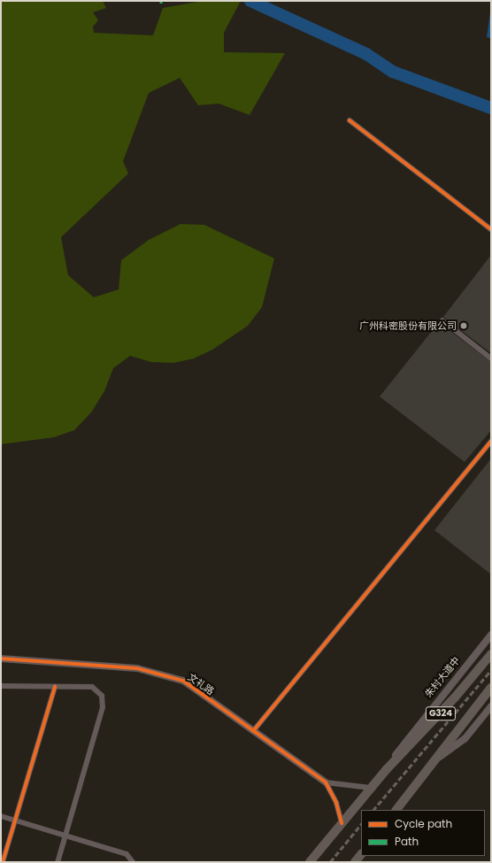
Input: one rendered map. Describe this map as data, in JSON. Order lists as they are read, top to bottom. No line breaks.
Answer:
{"streets":{"highway":["朱村大道中","G324"],"street":["文礼路"]},"places":["广州科密股份有限公司"],"legend":["Cycle path","Path"]}
